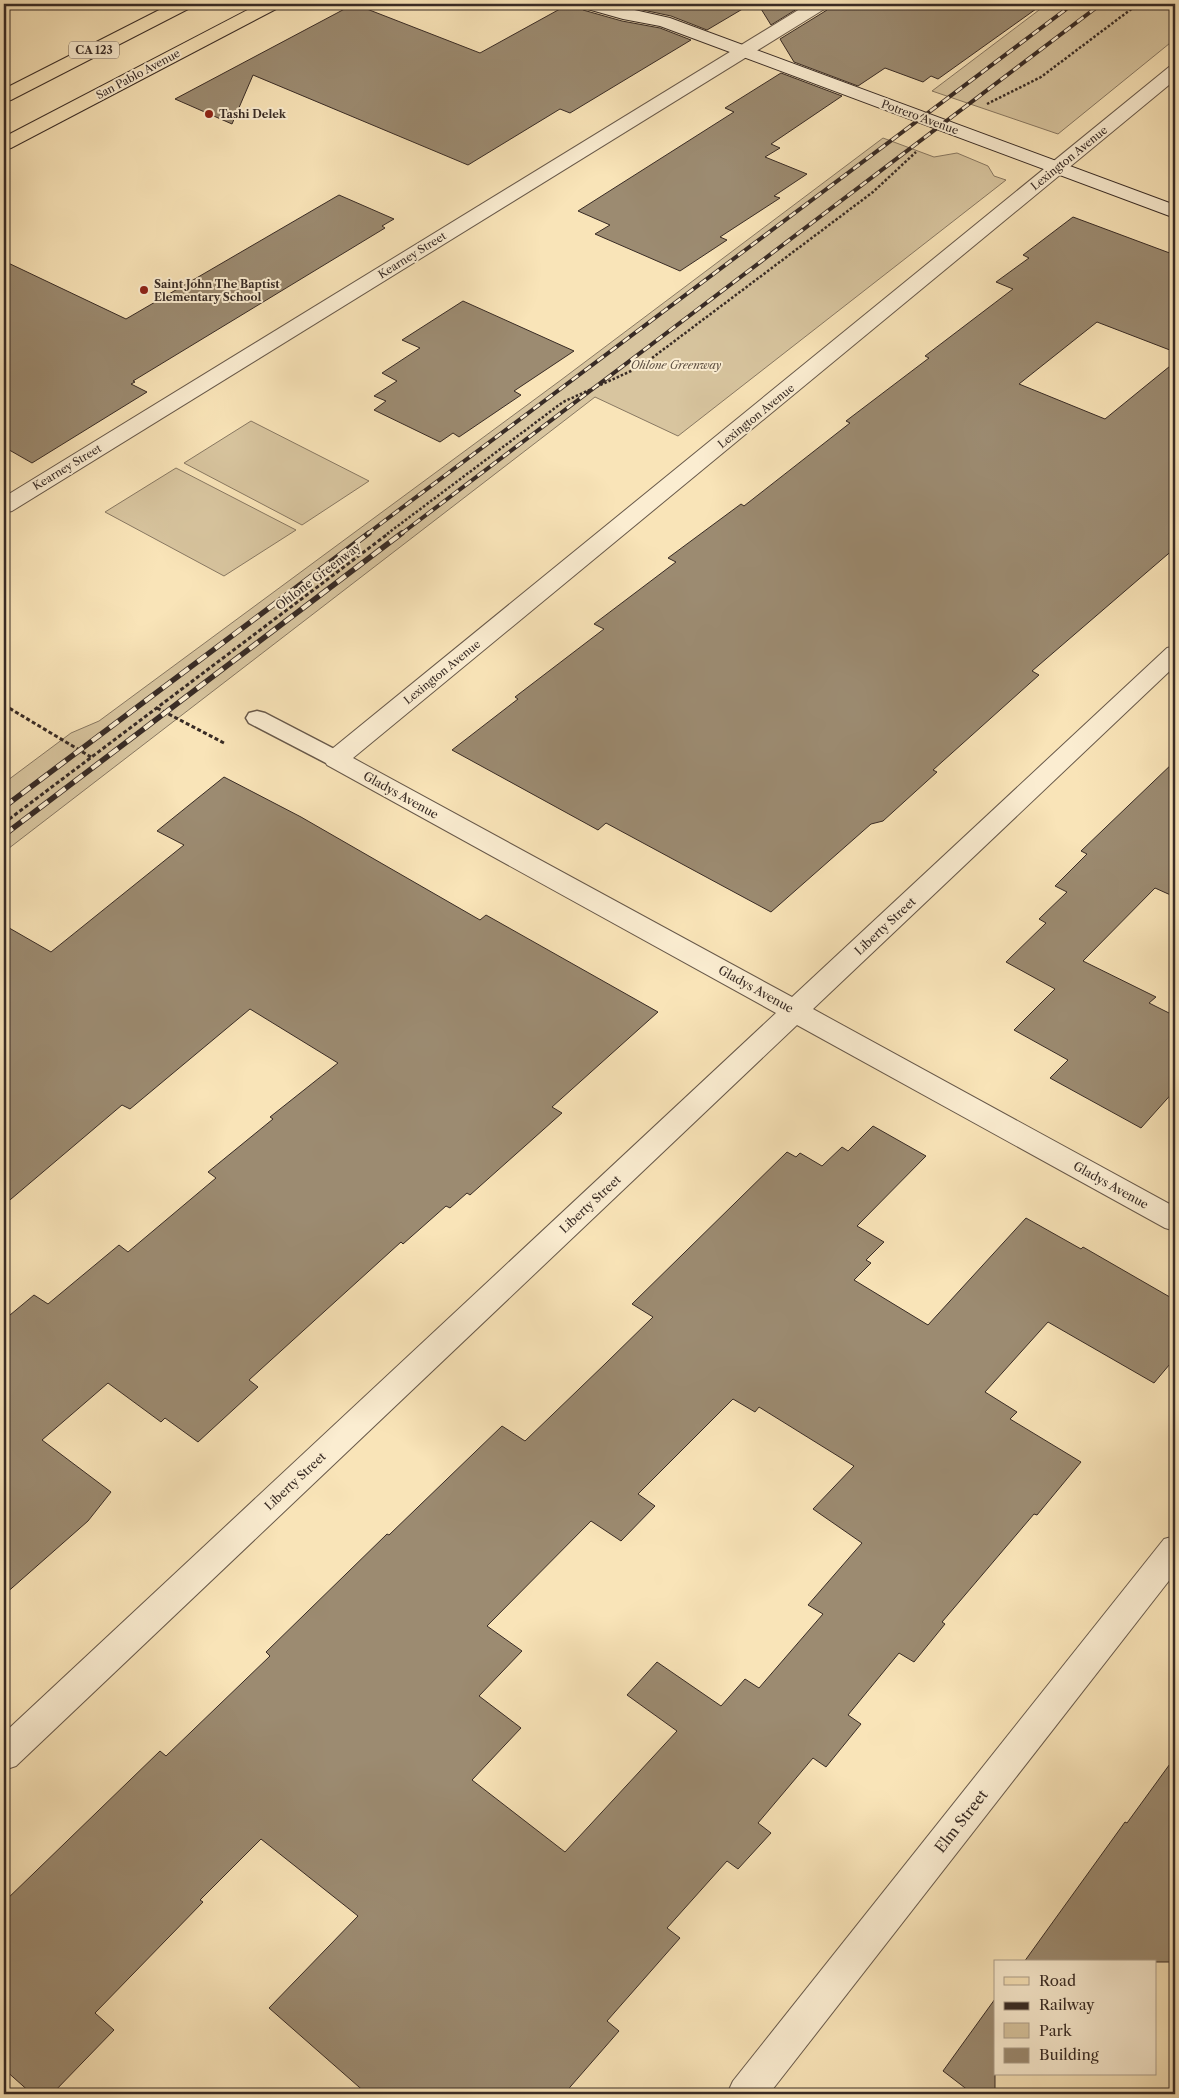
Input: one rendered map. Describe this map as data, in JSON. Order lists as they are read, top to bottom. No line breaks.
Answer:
{"streets":{"main road":["CA 123","San Pablo Avenue"],"street":["Potrero Avenue","Lexington Avenue","Kearney Street","Gladys Avenue","Liberty Street","Elm Street"],"path":["Ohlone Greenway"]},"crossings":[["Potrero Avenue","Lexington Avenue"],["Potrero Avenue","Kearney Street"],["Lexington Avenue","Gladys Avenue"],["Gladys Avenue","Liberty Street"]],"parks":["Ohlone Greenway"],"places":["Tashi Delek","Saint John The Baptist Elementary School"],"legend":["Road","Railway","Park","Building"]}
